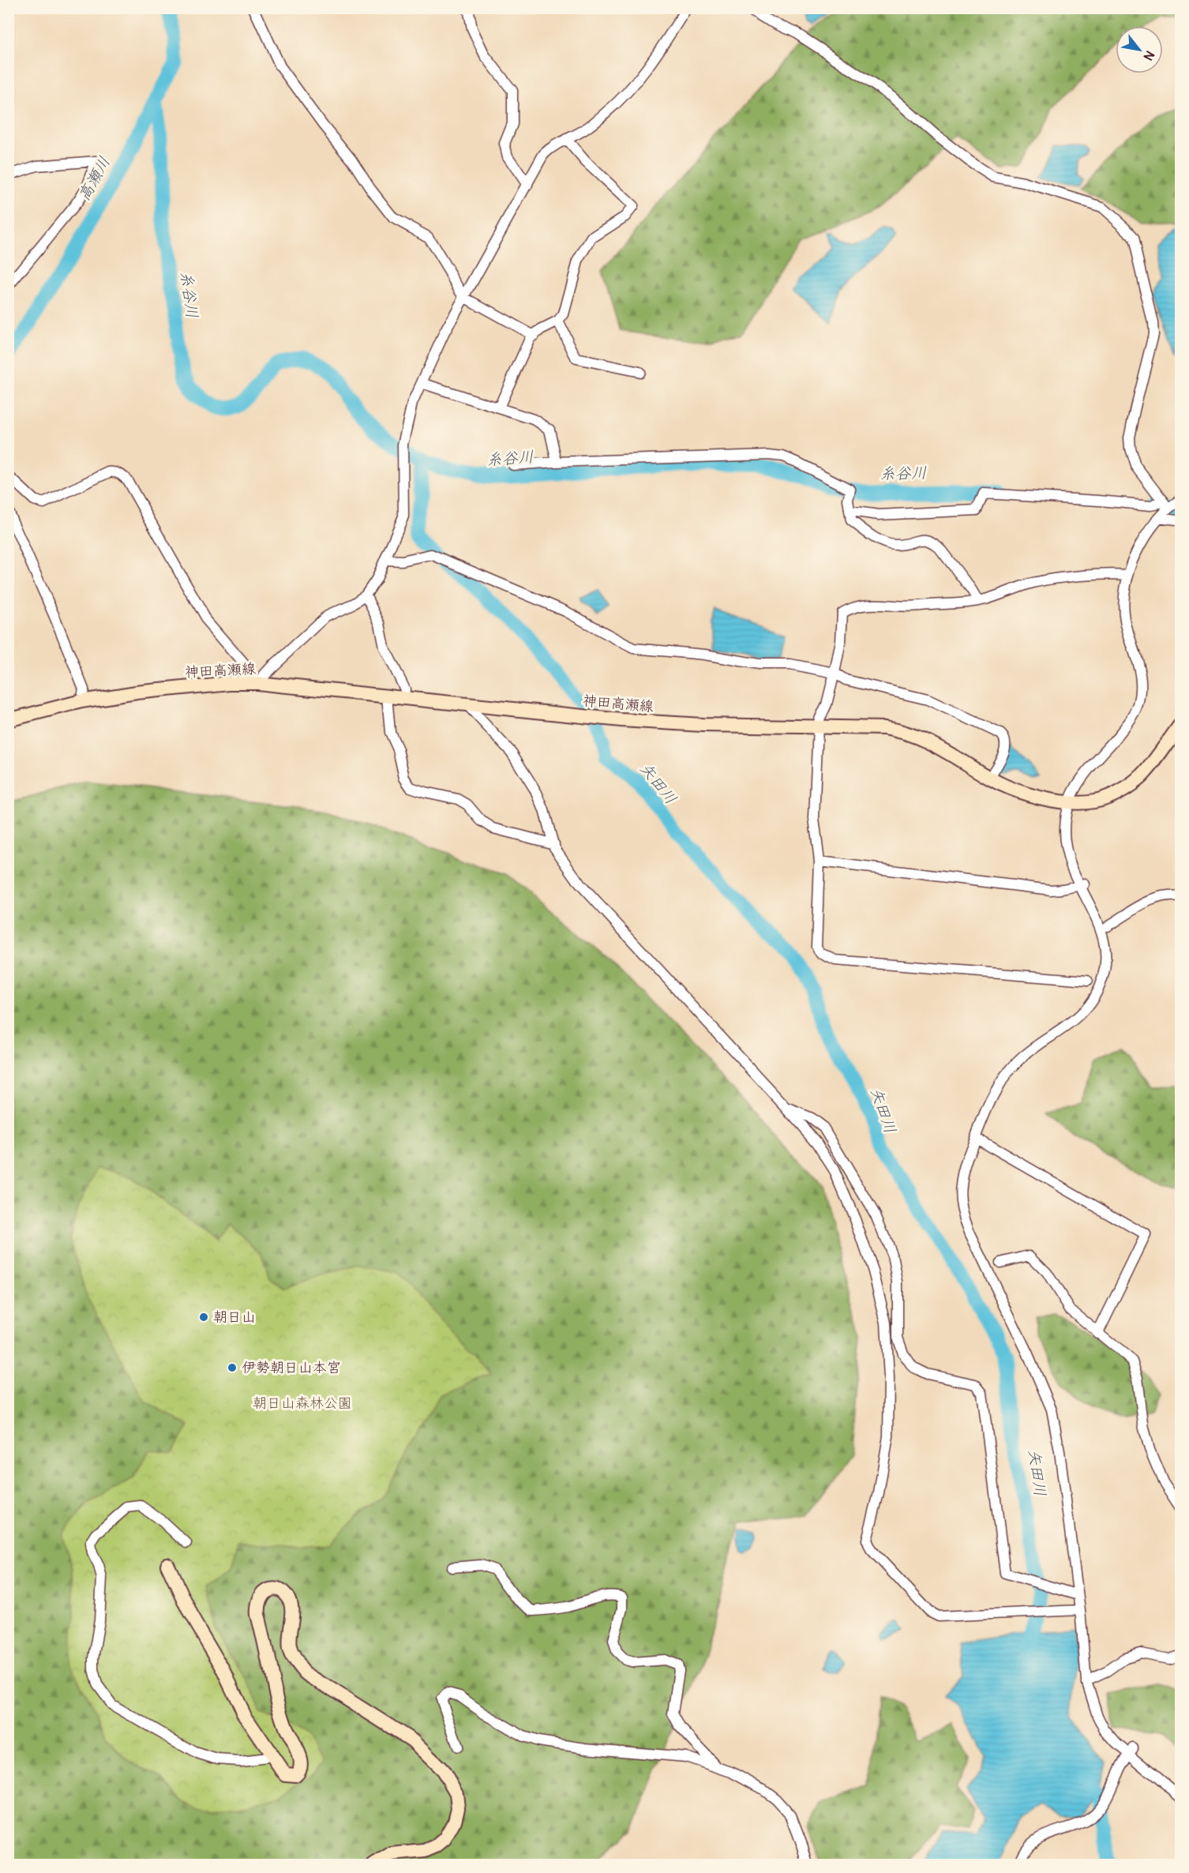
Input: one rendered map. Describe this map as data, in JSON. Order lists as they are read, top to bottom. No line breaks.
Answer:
{"streets":{"main road":["神田高瀬線"]},"water":["高瀬川","糸谷川","矢田川"],"parks":["朝日山森林公園"],"places":["朝日山","伊勢朝日山本宮"],"north":"bottom right"}
